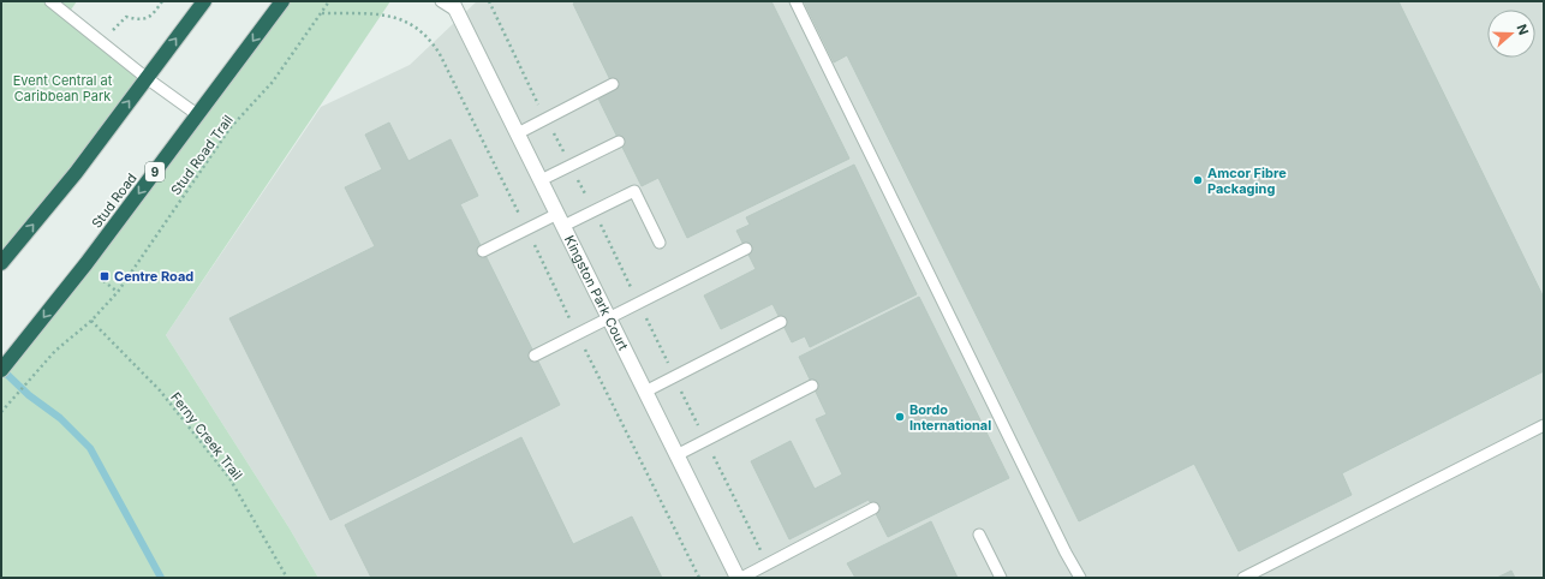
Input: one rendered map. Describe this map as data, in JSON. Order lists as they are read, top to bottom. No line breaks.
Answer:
{"streets":{"highway":["9","Stud Road"],"street":["Kingston Park Court"],"path":["Stud Road Trail","Ferny Creek Trail"]},"crossings":[["Stud Road Trail","Ferny Creek Trail"]],"parks":["Event Central at Caribbean Park"],"places":{"other":["Amcor Fibre Packaging","Bordo International"],"transit":["Centre Road"]},"north":"right"}
